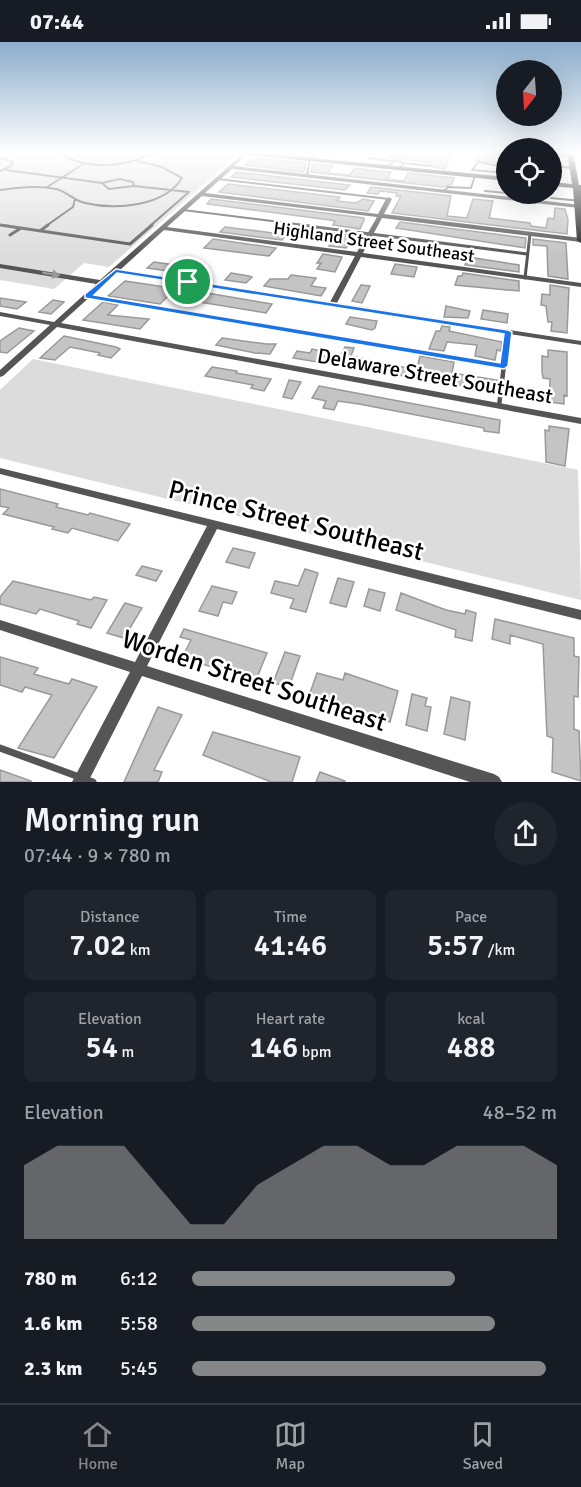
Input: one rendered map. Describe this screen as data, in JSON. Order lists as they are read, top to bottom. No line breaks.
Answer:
{"streets":{"street":["Highland Street Southeast","Delaware Street Southeast","Prince Street Southeast","Worden Street Southeast"]},"north":"bottom","page":{"status":"07:44","heading":["Morning run","07:44 · 9 × 780 m"],"stats":[["Distance","7.02 km"],["Time","41:46"],["Pace","5:57 /km"],["Elevation","54 m"],["Heart rate","146 bpm"],["kcal","488"]],"chart":["Elevation","48–52 m"],"list":[{"name":"780 m","note":"6:12"},{"name":"1.6 km","note":"5:58"},{"name":"2.3 km","note":"5:45"}],"tabs":["Home","Map","Saved"]}}
